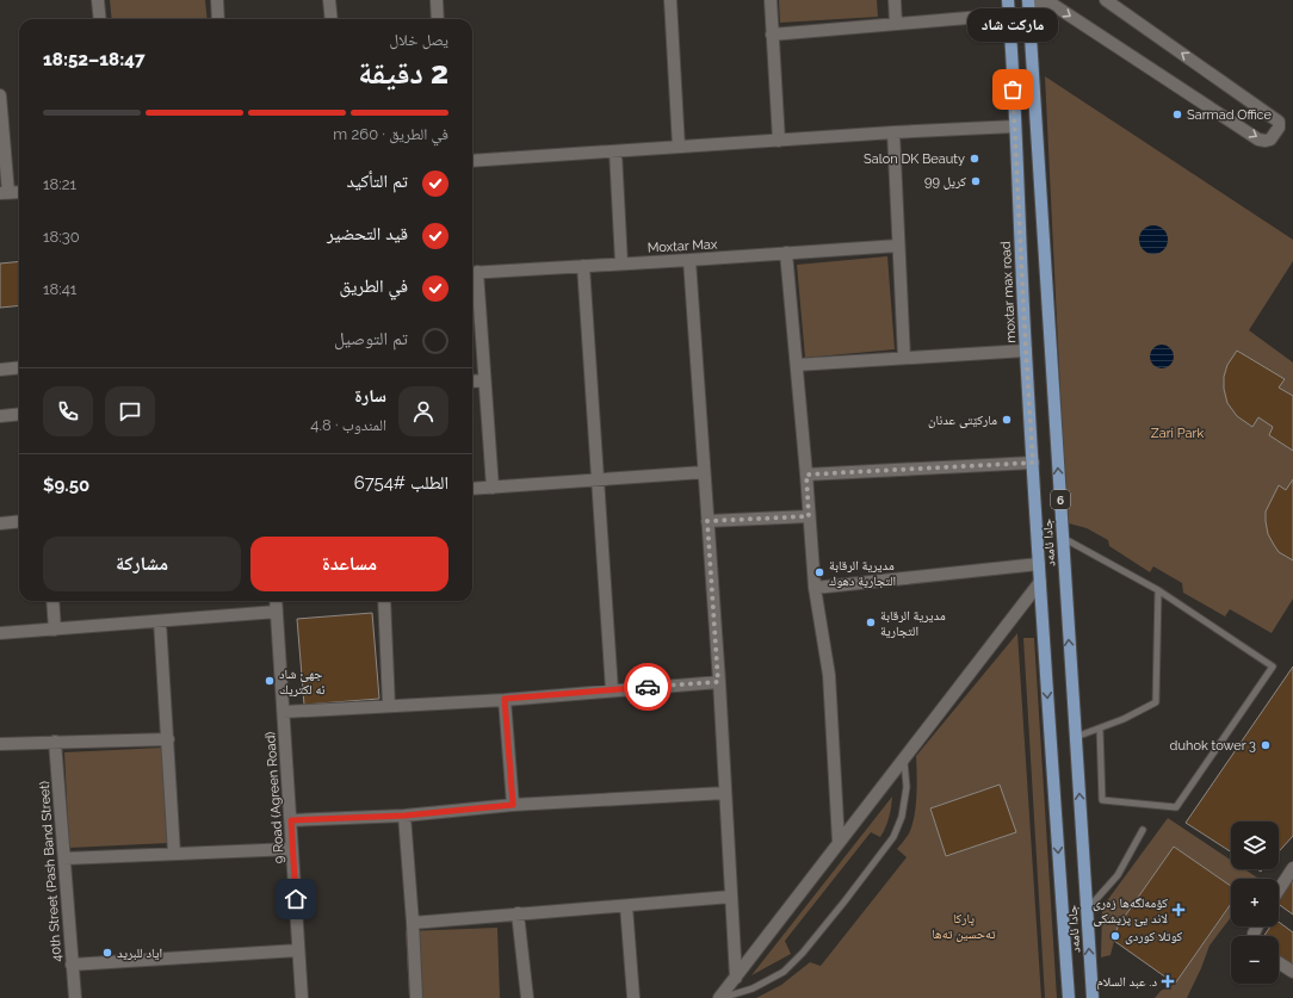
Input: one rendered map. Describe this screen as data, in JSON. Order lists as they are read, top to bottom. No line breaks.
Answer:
{"streets":{"main road":["moxtar max road","6","جادا ئامەد"],"street":["Moxtar Max","9 Road (Agreen Road)","40th Street (Pash Band Street)"]},"crossings":[["moxtar max road","جادا ئامەد"]],"parks":["Zari Park","پارکا تەحسین تەها"],"places":{"other":["ماركت شاد","Sarmad Office","Salon DK Beauty","99 كريل","مارکێتی عدنان","مديرية الرقابة التجارية دهوك","مديرية الرقابة التجارية","جهئ شاد ئه لكتريك","duhok tower 3","كوتلا كوردی","اياد للبريد"],"health":["کۆمه‌لگه‌ها زه‌ری لاند یێ پزیشکی","د. عبد السلام"]},"page":{"bubble":"ماركت شاد","heading":["2 دقيقة","يصل خلال","18:47–18:52"],"panel":["سارة","المندوب · 4.8","الطلب #6754","$9.50"],"bar":"في الطريق · 260 m","list":[["تم التأكيد","18:21"],["قيد التحضير","18:30"],["في الطريق","18:41"],"تم التوصيل"],"buttons":["مساعدة","مشاركة"],"map_buttons":["+","−"]}}
